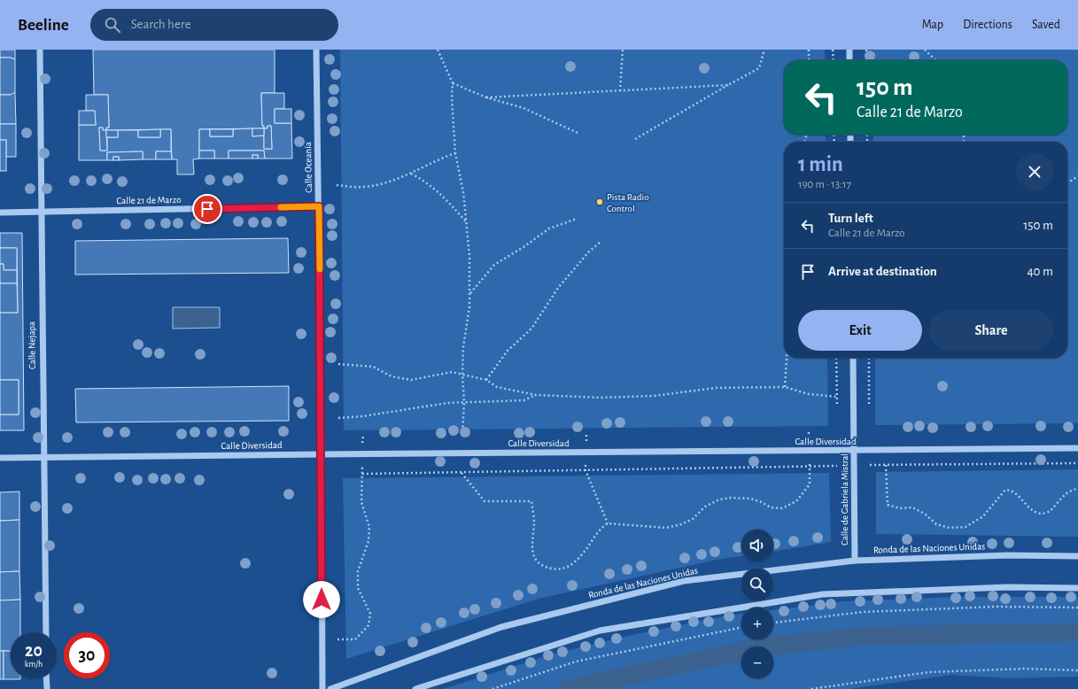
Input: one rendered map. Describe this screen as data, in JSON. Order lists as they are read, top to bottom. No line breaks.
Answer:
{"streets":{"street":["Calle Oceanía","Calle 21 de Marzo","Calle Nejapa","Calle Diversidad","Calle de Gabriela Mistral","Ronda de las Naciones Unidas"]},"crossings":[["Calle Oceanía","Calle 21 de Marzo"],["Calle Oceanía","Calle Diversidad"],["Calle 21 de Marzo","Calle Nejapa"],["Calle Nejapa","Calle Diversidad"],["Calle Diversidad","Calle de Gabriela Mistral"],["Calle de Gabriela Mistral","Ronda de las Naciones Unidas"]],"places":["Pista Radio Control"],"page":{"header":"Beeline","search":"Search here","nav":["Map","Directions","Saved"],"turn":["150 m","Calle 21 de Marzo"],"heading":["1 min","190 m · 13:17"],"list":[{"name":"Turn left","note":"Calle 21 de Marzo","value":"150 m"},{"name":"Arrive at destination","value":"40 m"}],"buttons":["Exit","Share"],"map_buttons":["+","−"],"speed":"20 km/h","limit":"30"}}
